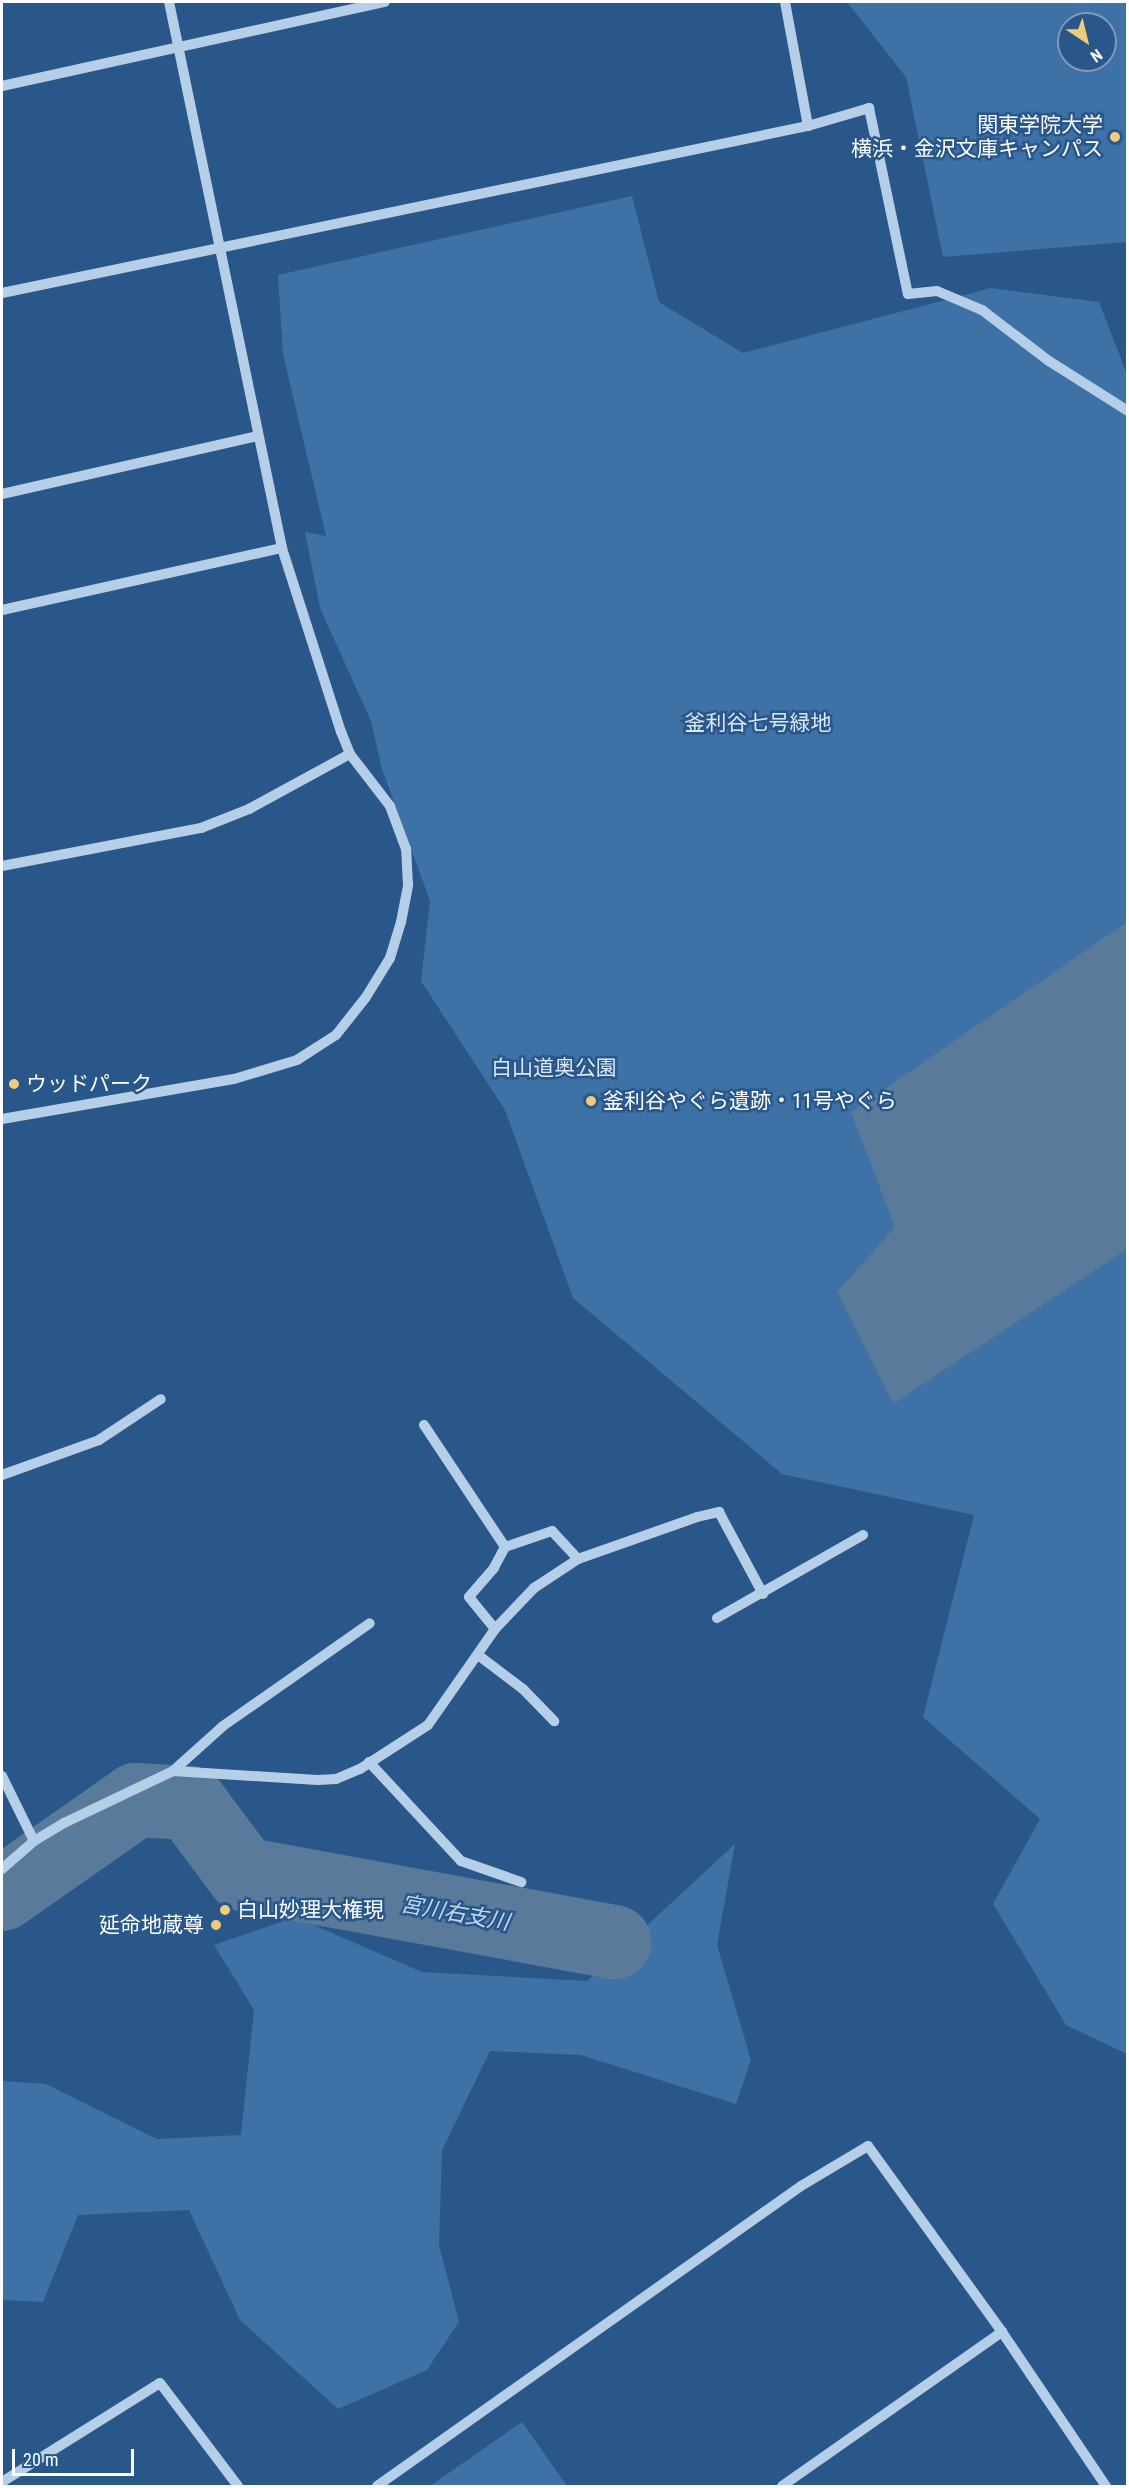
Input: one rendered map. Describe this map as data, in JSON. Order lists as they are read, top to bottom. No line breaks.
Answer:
{"water":["宮川右支川"],"parks":["釜利谷七号緑地","白山道奥公園"],"places":["関東学院大学 横浜・金沢文庫キャンパス","ウッドパーク","釜利谷やぐら遺跡・11号やぐら","白山妙理大権現","延命地蔵尊"],"scale_bar":"20 m","north":"bottom right"}
